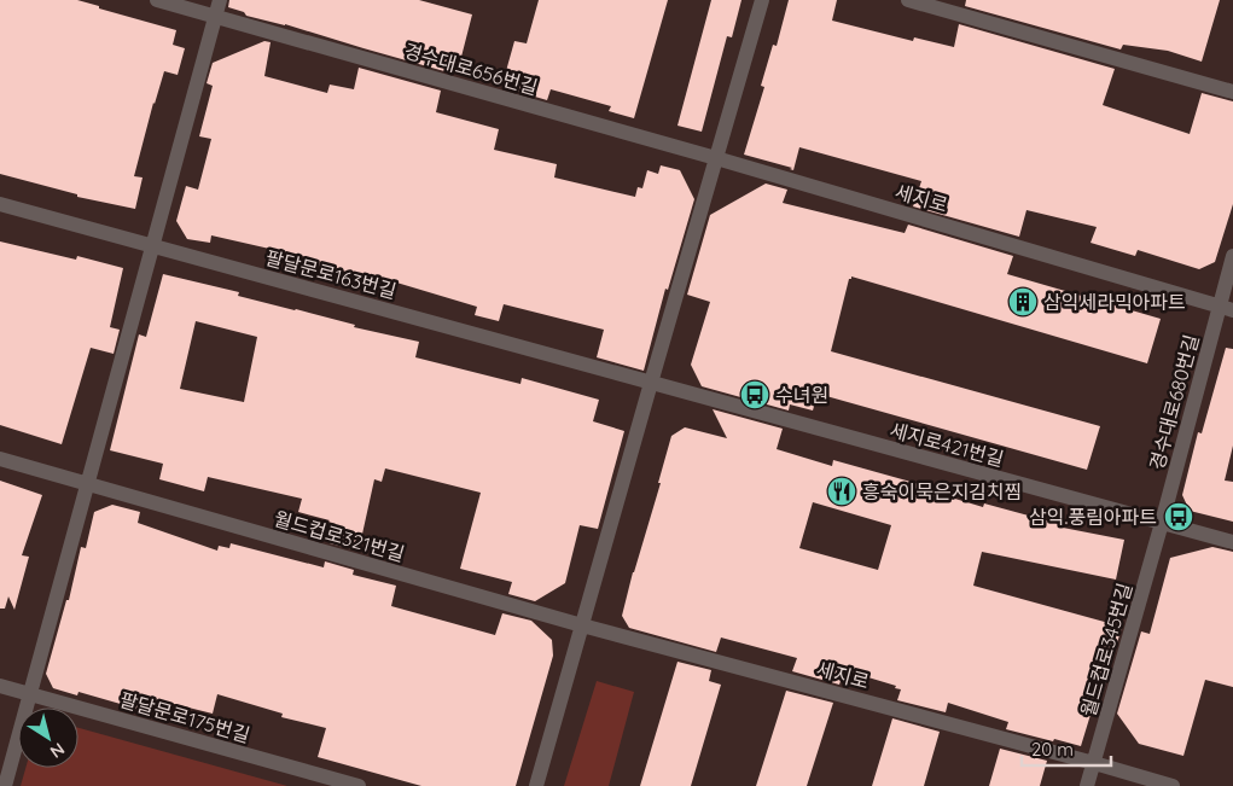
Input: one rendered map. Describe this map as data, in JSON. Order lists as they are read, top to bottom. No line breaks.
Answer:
{"streets":{"street":["경수대로656번길","세지로","팔달문로163번길","경수대로680번길","세지로421번길","월드컵로321번길","월드컵로345번길","팔달문로175번길"]},"crossings":[["경수대로656번길","세지로"],["세지로","경수대로680번길"],["세지로","월드컵로321번길"],["세지로","월드컵로345번길"],["팔달문로163번길","세지로421번길"],["경수대로680번길","세지로421번길"],["경수대로680번길","월드컵로345번길"],["세지로421번길","월드컵로345번길"]],"places":{"building":["삼익세라믹아파트"],"bus stop":["수녀원","삼익.풍림아파트"],"restaurant":["흥숙이묵은지김치찜"]},"scale_bar":"20 m","north":"bottom right"}
